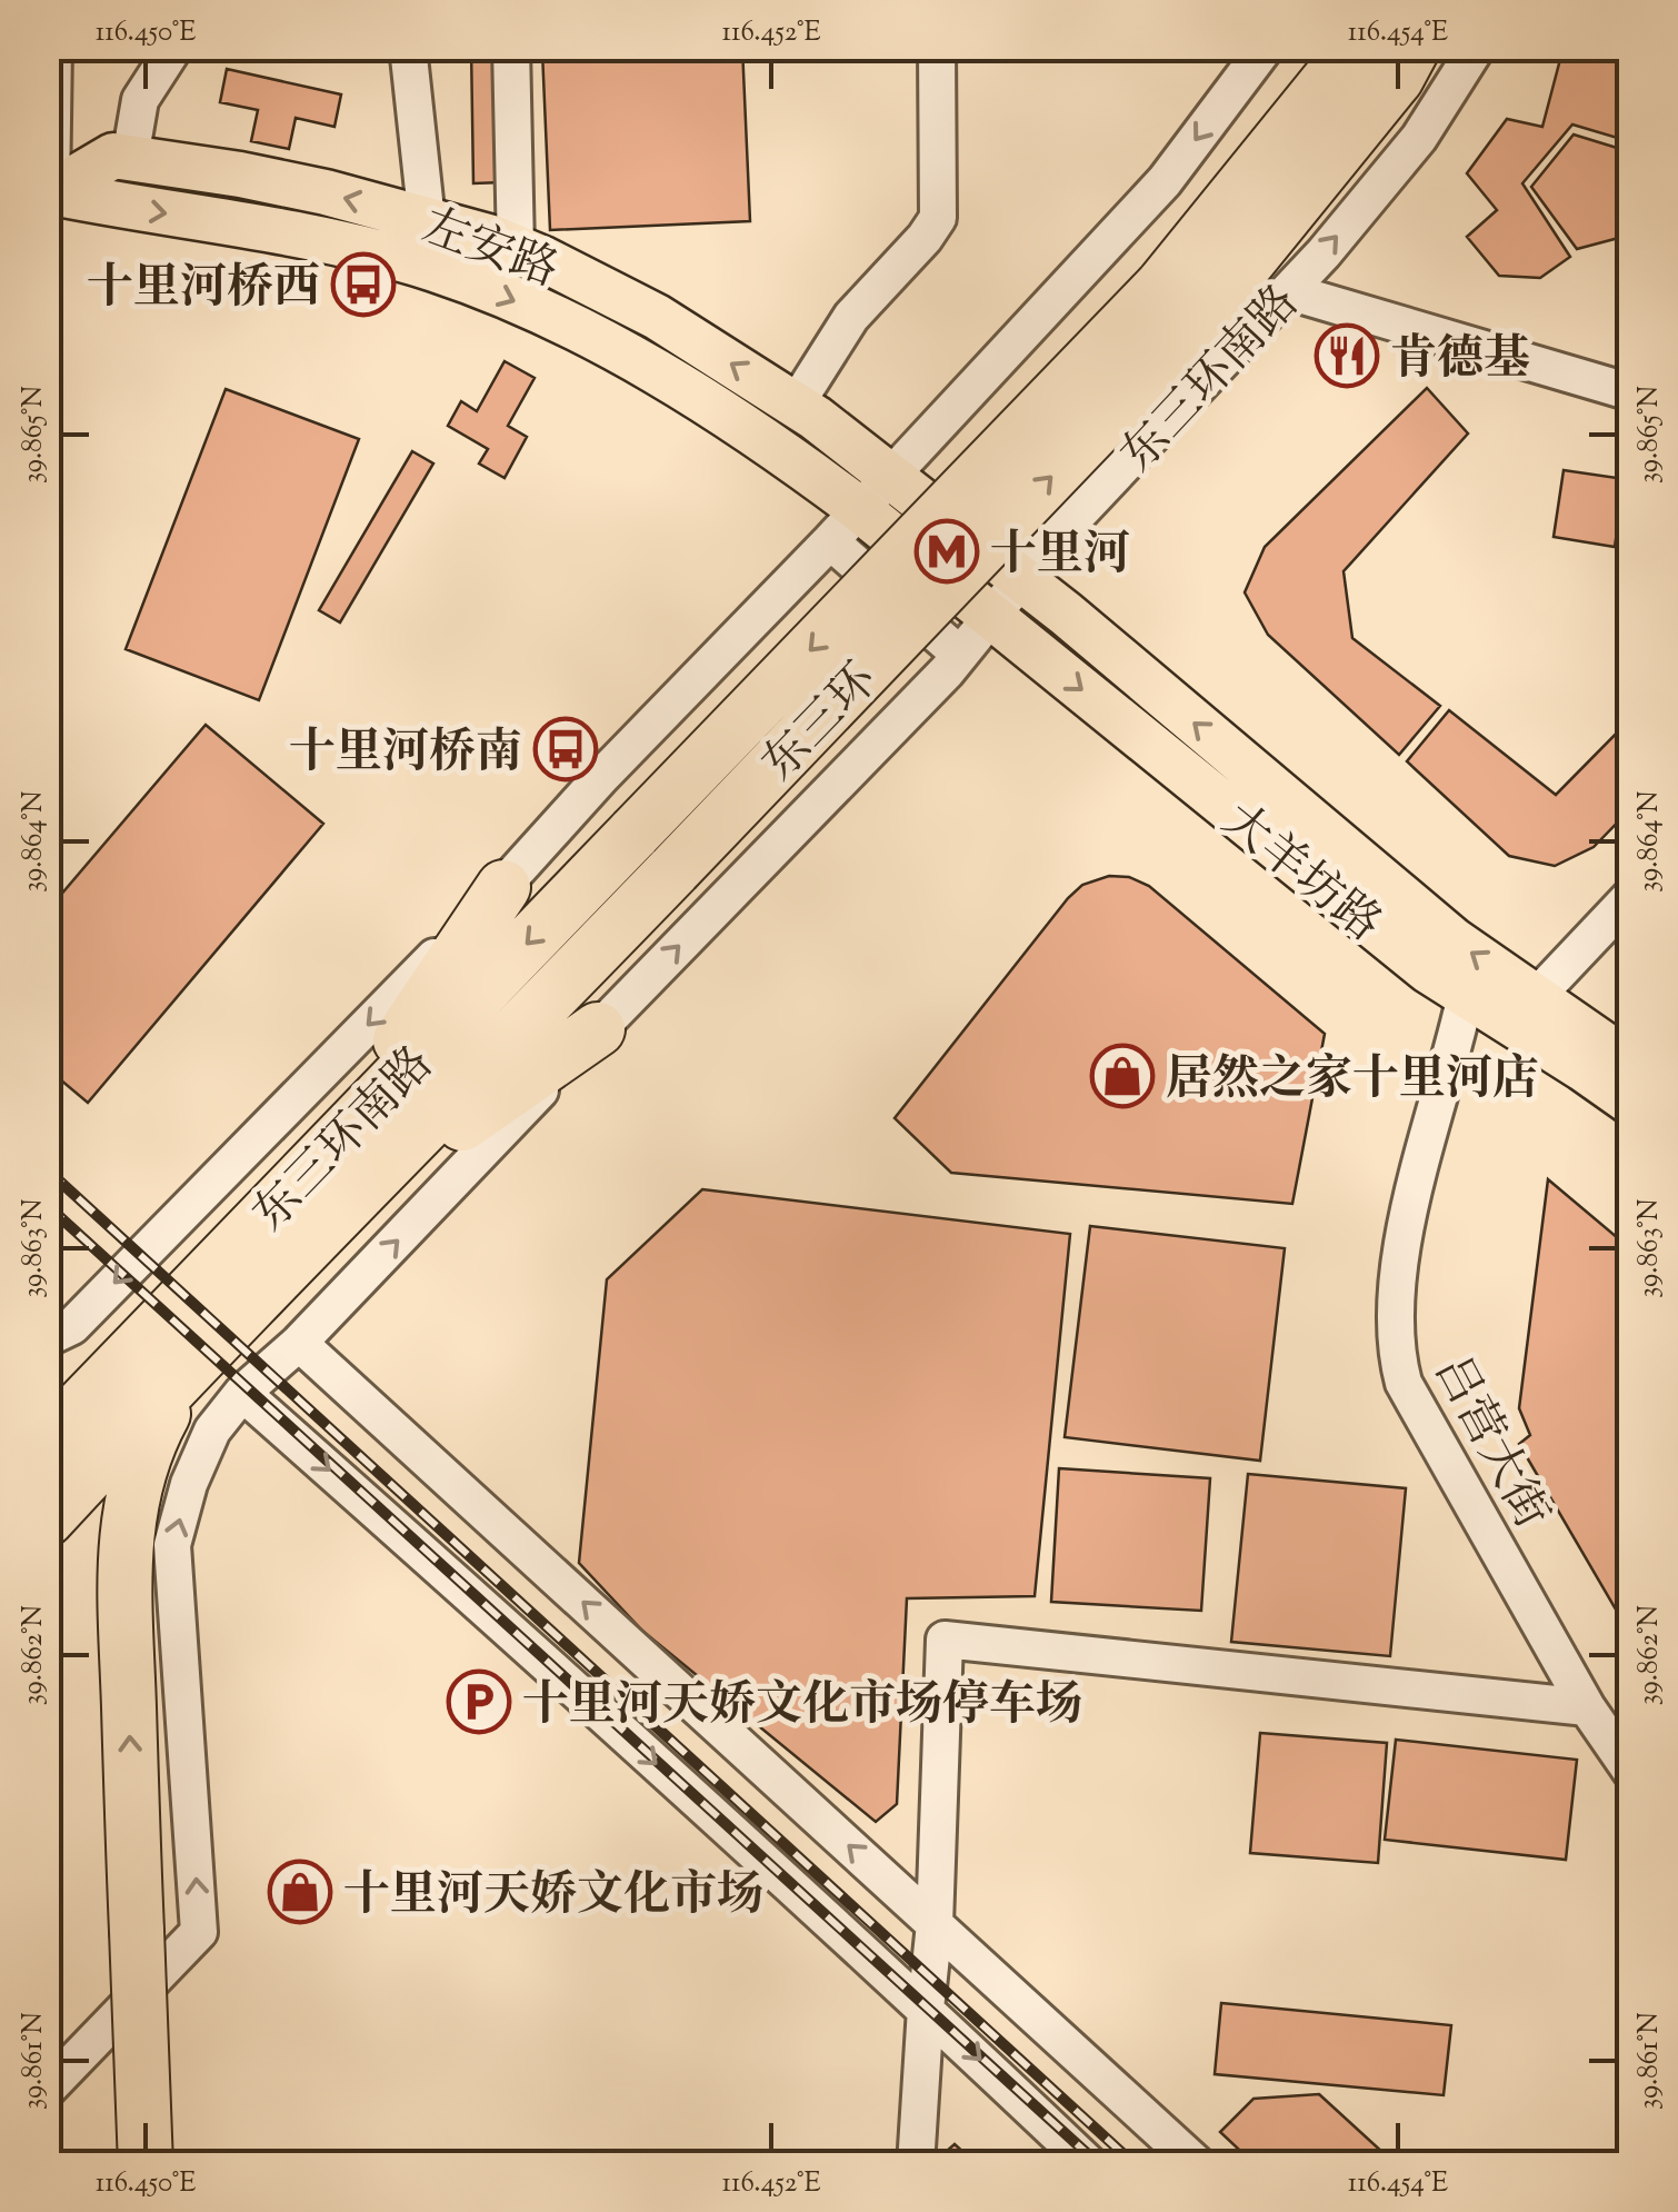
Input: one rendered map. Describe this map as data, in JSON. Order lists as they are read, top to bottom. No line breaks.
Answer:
{"streets":{"highway":["东三环南路","东三环"],"main road":["左安路","大羊坊路"],"street":["吕营大街"]},"crossings":[["左安路","东三环南路"],["左安路","大羊坊路"],["东三环南路","东三环"],["东三环南路","大羊坊路"],["大羊坊路","吕营大街"]],"places":{"bus stop":["十里河桥西","十里河桥南"],"restaurant":["肯德基"],"metro station":["十里河"],"shop":["居然之家十里河店","十里河天娇文化市场"],"parking":["十里河天娇文化市场停车场"]},"coordinates":["116.450°E","116.452°E","116.454°E","39.865°N","39.864°N","39.863°N","39.862°N","39.861°N"]}
